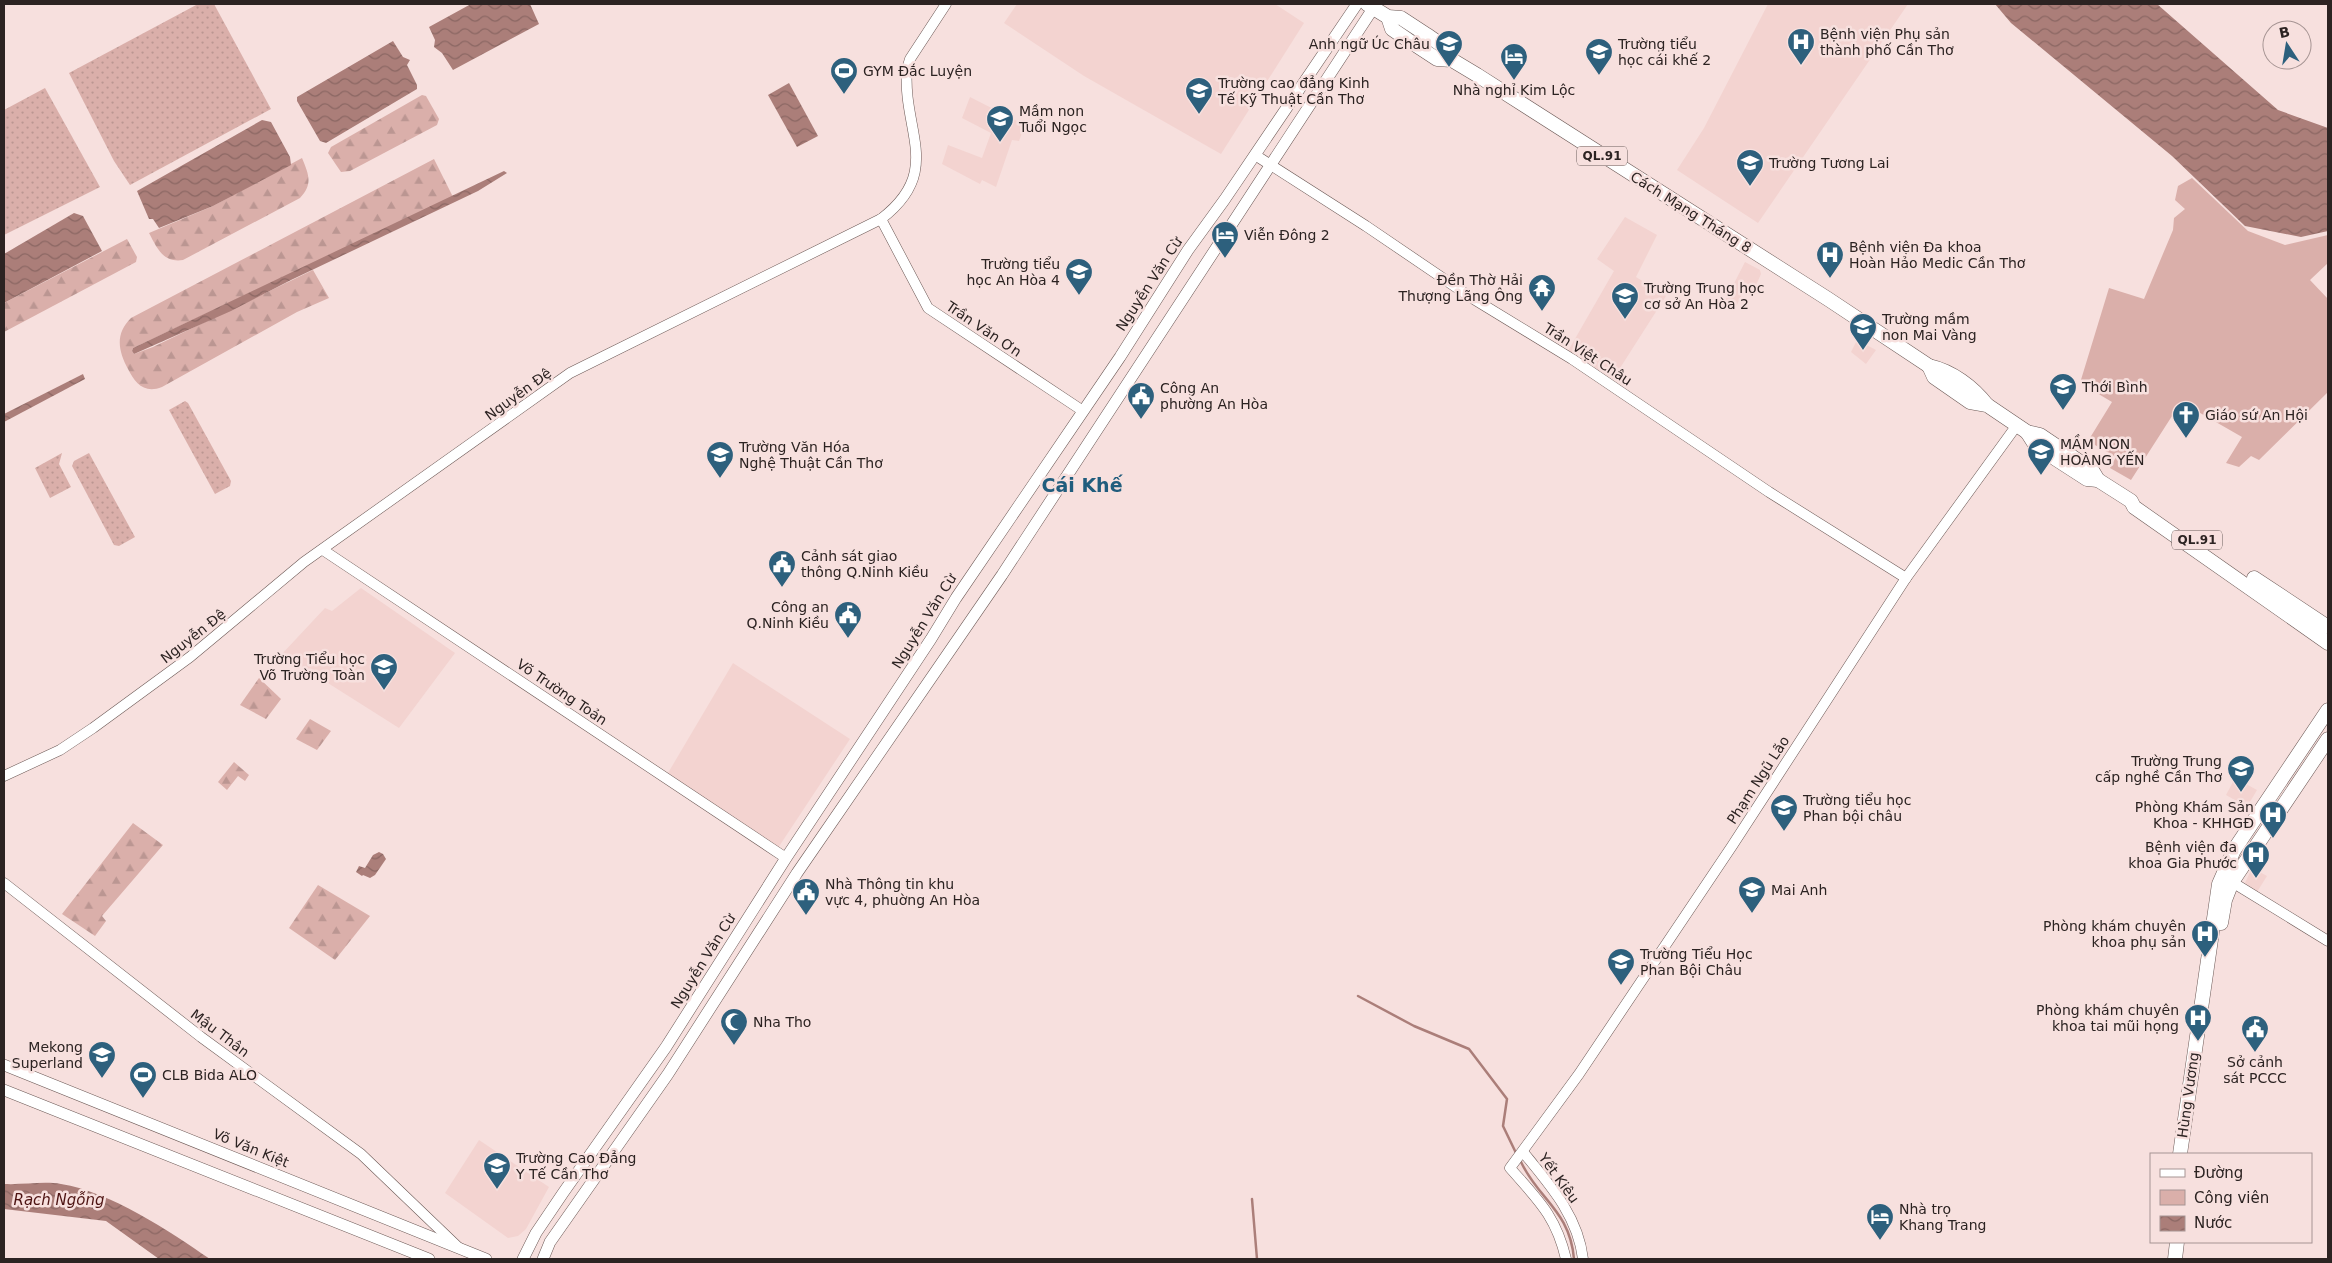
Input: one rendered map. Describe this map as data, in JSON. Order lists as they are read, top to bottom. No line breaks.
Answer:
{"streets":{"highway":["QL.91","Cách Mạng Tháng 8","Hùng Vương"],"main road":["Nguyễn Văn Cừ","Võ Văn Kiệt"],"street":["Trần Văn Ơn","Trần Việt Châu","Nguyễn Đệ","Võ Trường Toản","Phạm Ngũ Lão","Mậu Thân","Yết Kiêu"]},"crossings":[["Cách Mạng Tháng 8","Phạm Ngũ Lão"],["Nguyễn Văn Cừ","Trần Văn Ơn"],["Nguyễn Văn Cừ","Trần Việt Châu"],["Nguyễn Văn Cừ","Võ Trường Toản"],["Trần Văn Ơn","Nguyễn Đệ"],["Trần Việt Châu","Phạm Ngũ Lão"],["Nguyễn Đệ","Võ Trường Toản"],["Phạm Ngũ Lão","Yết Kiêu"],["Mậu Thân","Võ Văn Kiệt"]],"districts":["Cái Khế"],"water":["Rạch Ngỗng"],"places":{"hospital":["Bệnh viện Phụ sản thành phố Cần Thơ","Bệnh viện Đa khoa Hoàn Hảo Medic Cần Thơ","Phòng Khám Sản Khoa - KHHGĐ","Bệnh viện đa khoa Gia Phước","Phòng khám chuyên khoa phụ sản","Phòng khám chuyên khoa tai mũi họng"],"school or university":["Anh ngữ Úc Châu","Trường tiểu học cái khế 2","Trường cao đẳng Kinh Tế Kỹ Thuật Cần Thơ","Mầm non Tuổi Ngọc","Trường Tương Lai","Trường tiểu học An Hòa 4","Trường Trung học cơ sở An Hòa 2","Trường mầm non Mai Vàng","Thới Bình","MẦM NON HOÀNG YẾN","Trường Văn Hóa Nghệ Thuật Cần Thơ","Trường Tiểu học Võ Trường Toàn","Trường Trung cấp nghề Cần Thơ","Trường tiểu học Phan bội châu","Mai Anh","Trường Tiểu Học Phan Bội Châu","Mekong Superland","Trường Cao Đẳng Y Tế Cần Thơ"],"hotel":["Nhà nghỉ Kim Lộc","Viễn Đông 2","Nhà trọ Khang Trang"],"sports":["GYM Đắc Luyện","CLB Bida ALO"],"temple":["Đền Thờ Hải Thượng Lãng Ông"],"public building":["Công An phường An Hòa","Cảnh sát giao thông Q.Ninh Kiều","Công an Q.Ninh Kiều","Nhà Thông tin khu vực 4, phuờng An Hòa","Sở cảnh sát PCCC"],"church":["Giáo sứ An Hội"],"mosque":["Nha Tho"]},"legend":["Đường","Công viên","Nước"],"north":"top"}
